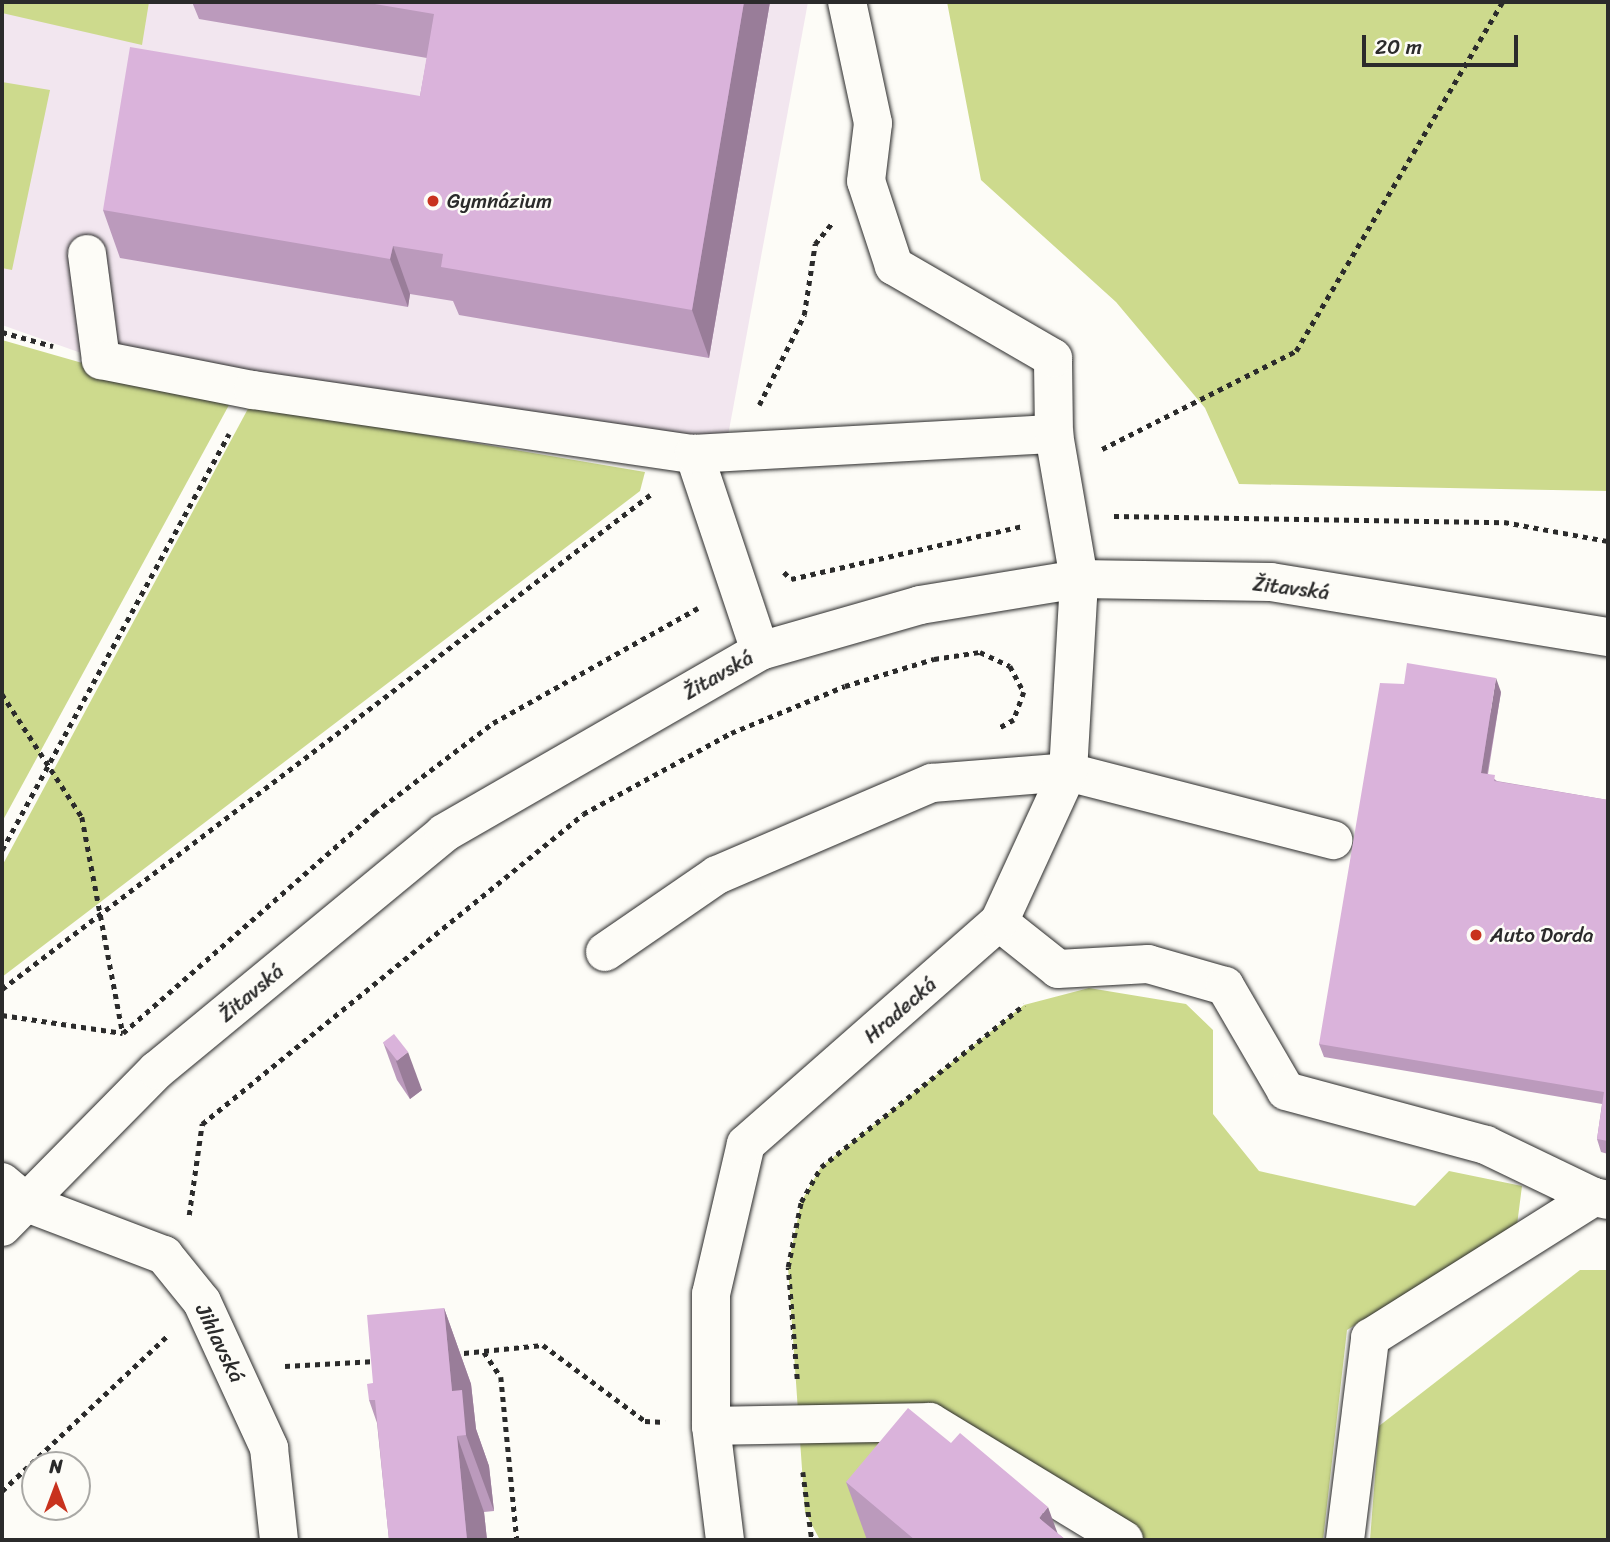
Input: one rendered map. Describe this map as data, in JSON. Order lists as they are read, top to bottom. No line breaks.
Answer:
{"streets":{"street":["Žitavská","Hradecká","Jihlavská"]},"crossings":[["Žitavská","Hradecká"],["Žitavská","Jihlavská"]],"places":["Gymnázium","Auto Dorda"],"scale_bar":"20 m","north":"top"}
